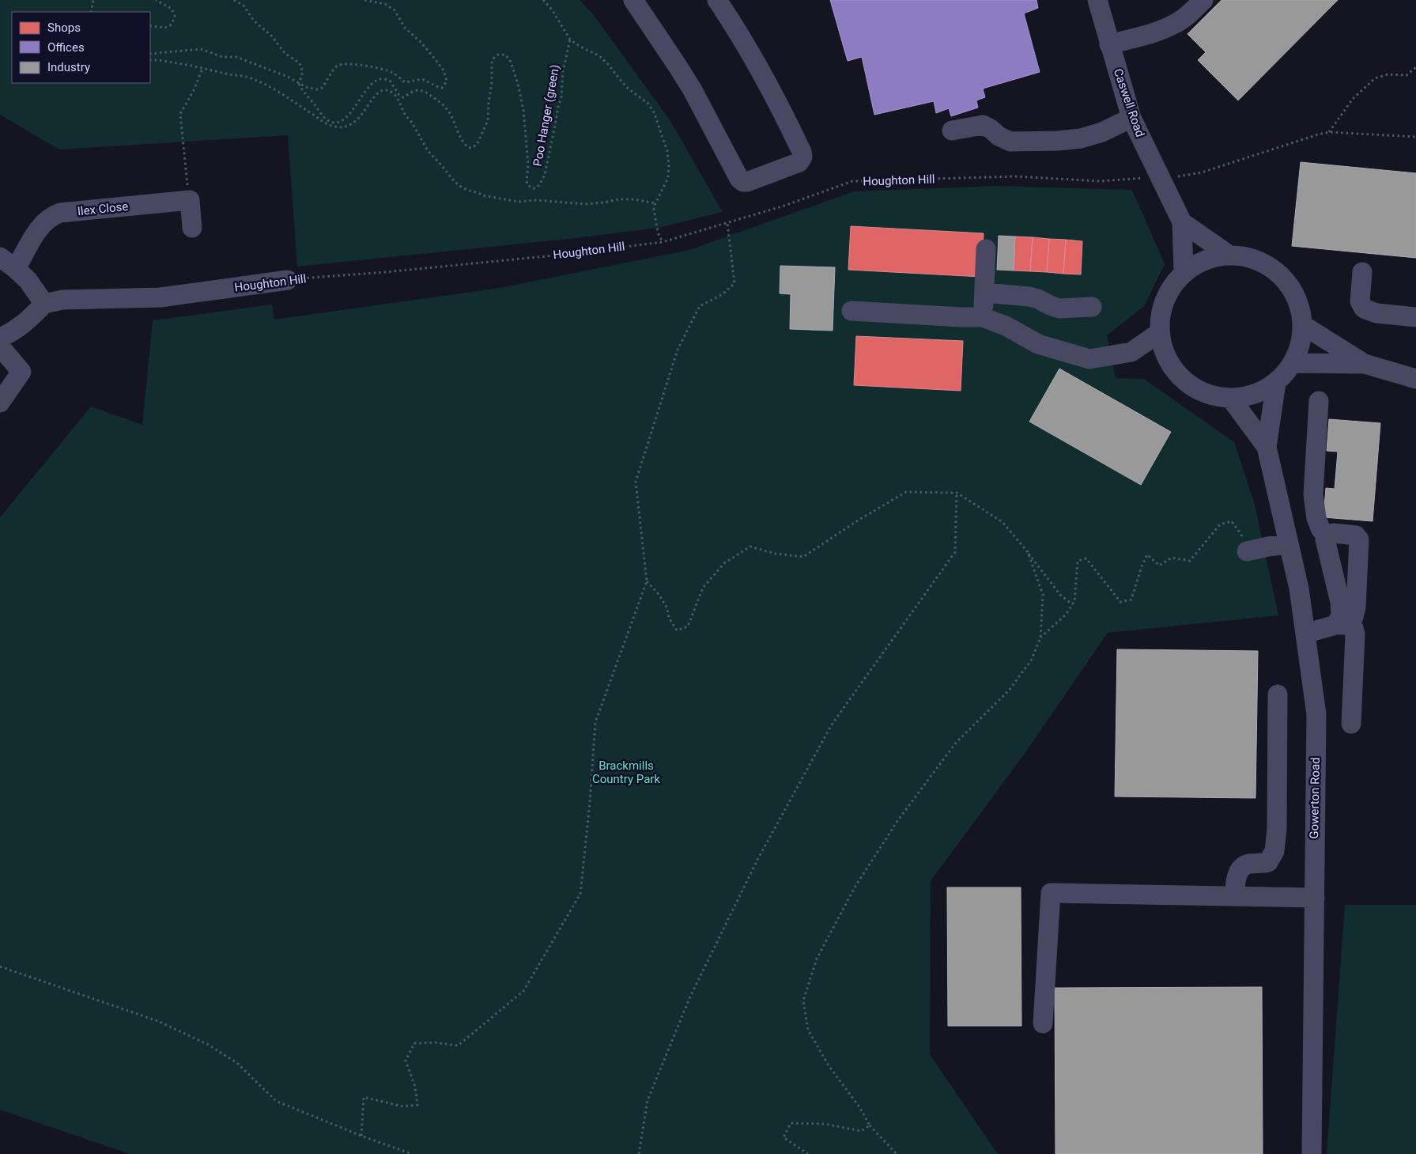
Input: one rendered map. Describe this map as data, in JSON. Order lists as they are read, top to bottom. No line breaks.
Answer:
{"streets":{"street":["Caswell Road","Houghton Hill","Ilex Close","Gowerton Road"],"path":["Poo Hanger (green)"]},"parks":["Brackmills Country Park"],"legend":["Shops","Offices","Industry"]}
